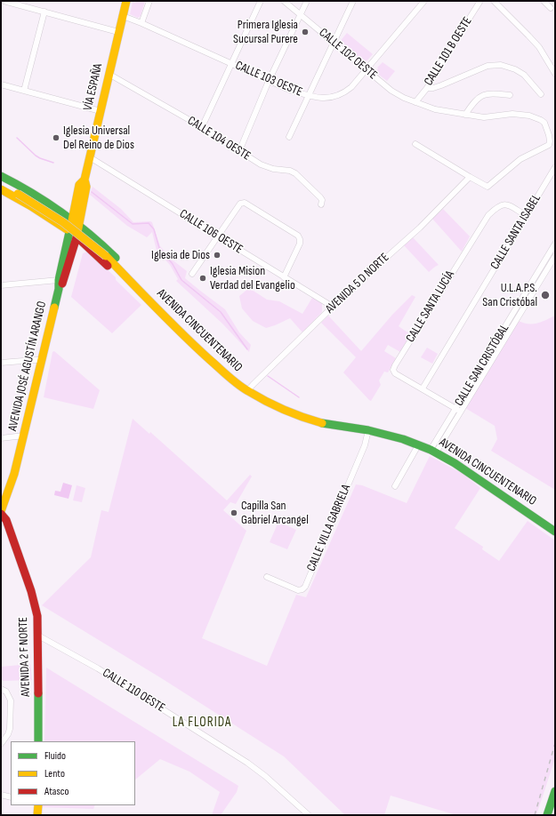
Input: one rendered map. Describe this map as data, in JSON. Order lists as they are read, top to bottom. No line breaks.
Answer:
{"streets":{"main road":["VÍA ESPAÑA","AVENIDA CINCUENTENARIO","AVENIDA JOSÉ AGUSTÍN ARANGO","AVENIDA 2 F NORTE"],"street":["CALLE 101 B OESTE","CALLE 102 OESTE","CALLE 103 OESTE","CALLE 104 OESTE","CALLE 106 OESTE","CALLE SANTA ISABEL","AVENIDA 5 D NORTE","CALLE SANTA LUCÍA","CALLE SAN CRISTÓBAL","CALLE VILLA GABRIELA","CALLE 110 OESTE"]},"crossings":[["CALLE 101 B OESTE","CALLE 102 OESTE"],["CALLE 102 OESTE","CALLE 103 OESTE"],["CALLE 102 OESTE","AVENIDA 5 D NORTE"],["CALLE 103 OESTE","VÍA ESPAÑA"],["VÍA ESPAÑA","CALLE 104 OESTE"],["VÍA ESPAÑA","CALLE 106 OESTE"],["VÍA ESPAÑA","AVENIDA JOSÉ AGUSTÍN ARANGO"],["CALLE 106 OESTE","AVENIDA 5 D NORTE"],["CALLE SANTA ISABEL","CALLE SANTA LUCÍA"],["AVENIDA 5 D NORTE","AVENIDA CINCUENTENARIO"],["CALLE SANTA LUCÍA","CALLE SAN CRISTÓBAL"],["AVENIDA CINCUENTENARIO","CALLE SAN CRISTÓBAL"],["AVENIDA CINCUENTENARIO","CALLE VILLA GABRIELA"],["AVENIDA JOSÉ AGUSTÍN ARANGO","AVENIDA 2 F NORTE"],["AVENIDA 2 F NORTE","CALLE 110 OESTE"]],"districts":["LA FLORIDA"],"places":["Primera Iglesia Sucursal Purere","Iglesia Universal Del Reino de Dios","Iglesia de Dios","Iglesia Mision Verdad del Evangelio","U.L.A.P.S. San Cristóbal","Capilla San Gabriel Arcangel"],"legend":["Fluido","Lento","Atasco"]}
